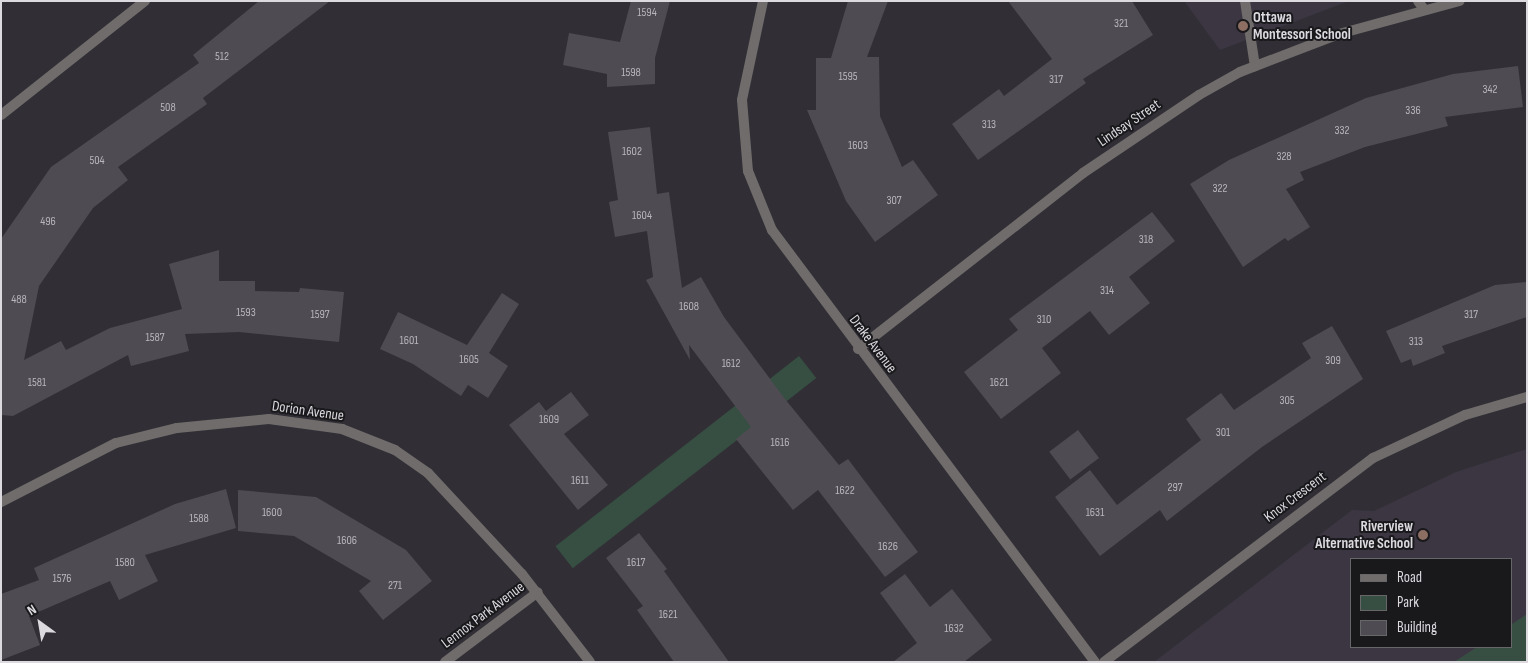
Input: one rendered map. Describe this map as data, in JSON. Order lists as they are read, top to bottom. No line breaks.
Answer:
{"streets":{"street":["Lindsay Street","Drake Avenue","Dorion Avenue","Knox Crescent","Lennox Park Avenue"]},"crossings":[["Lindsay Street","Drake Avenue"],["Dorion Avenue","Lennox Park Avenue"]],"places":["Ottawa Montessori School","Riverview Alternative School"],"house_numbers":["1594","321","512","1598","1595","317","342","508","336","313","332","1603","1602","328","504","322","307","1604","496","318","314","488","1608","1593","1597","317","310","1587","1601","313","1605","309","1612","1581","1621","305","1609","301","1616","1611","297","1622","1600","1631","1588","1606","1626","1580","1617","1576","271","1621","1632"],"legend":["Road","Park","Building"],"north":"top left"}
